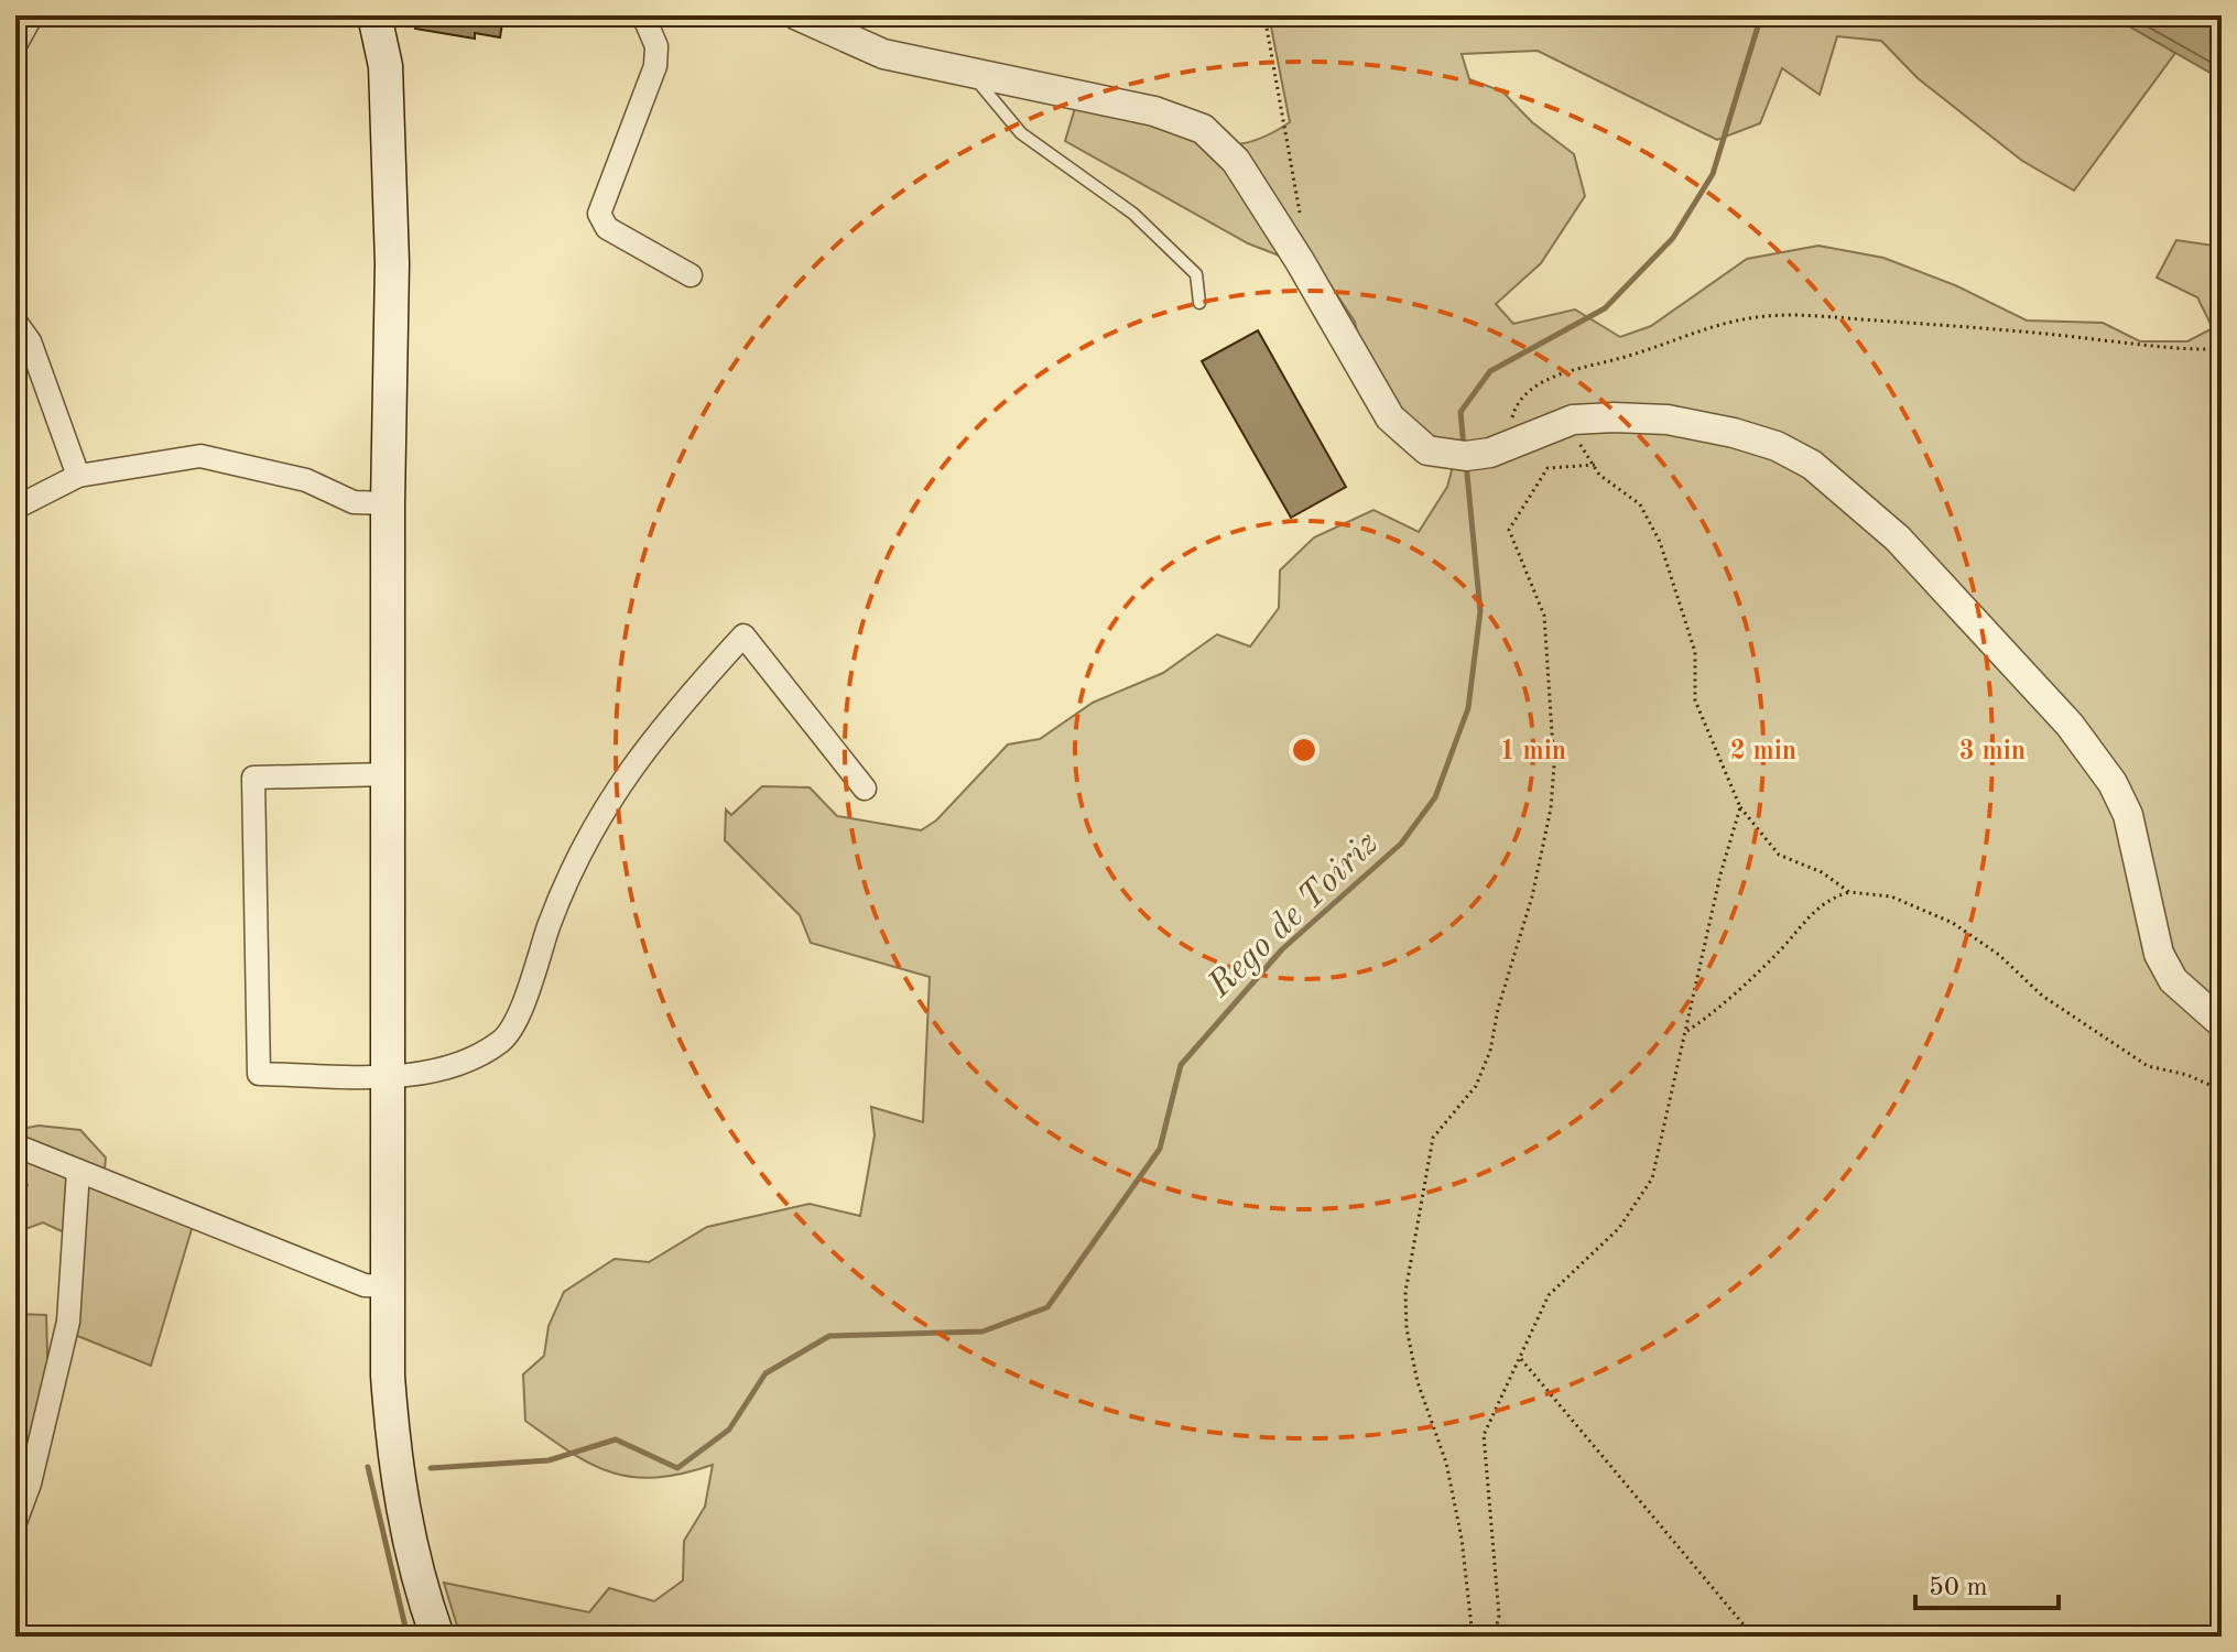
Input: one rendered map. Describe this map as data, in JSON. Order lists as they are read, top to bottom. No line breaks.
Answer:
{"water":["Rego de Toiriz"],"scale_bar":"50 m","rings":["1 min","2 min","3 min"]}
